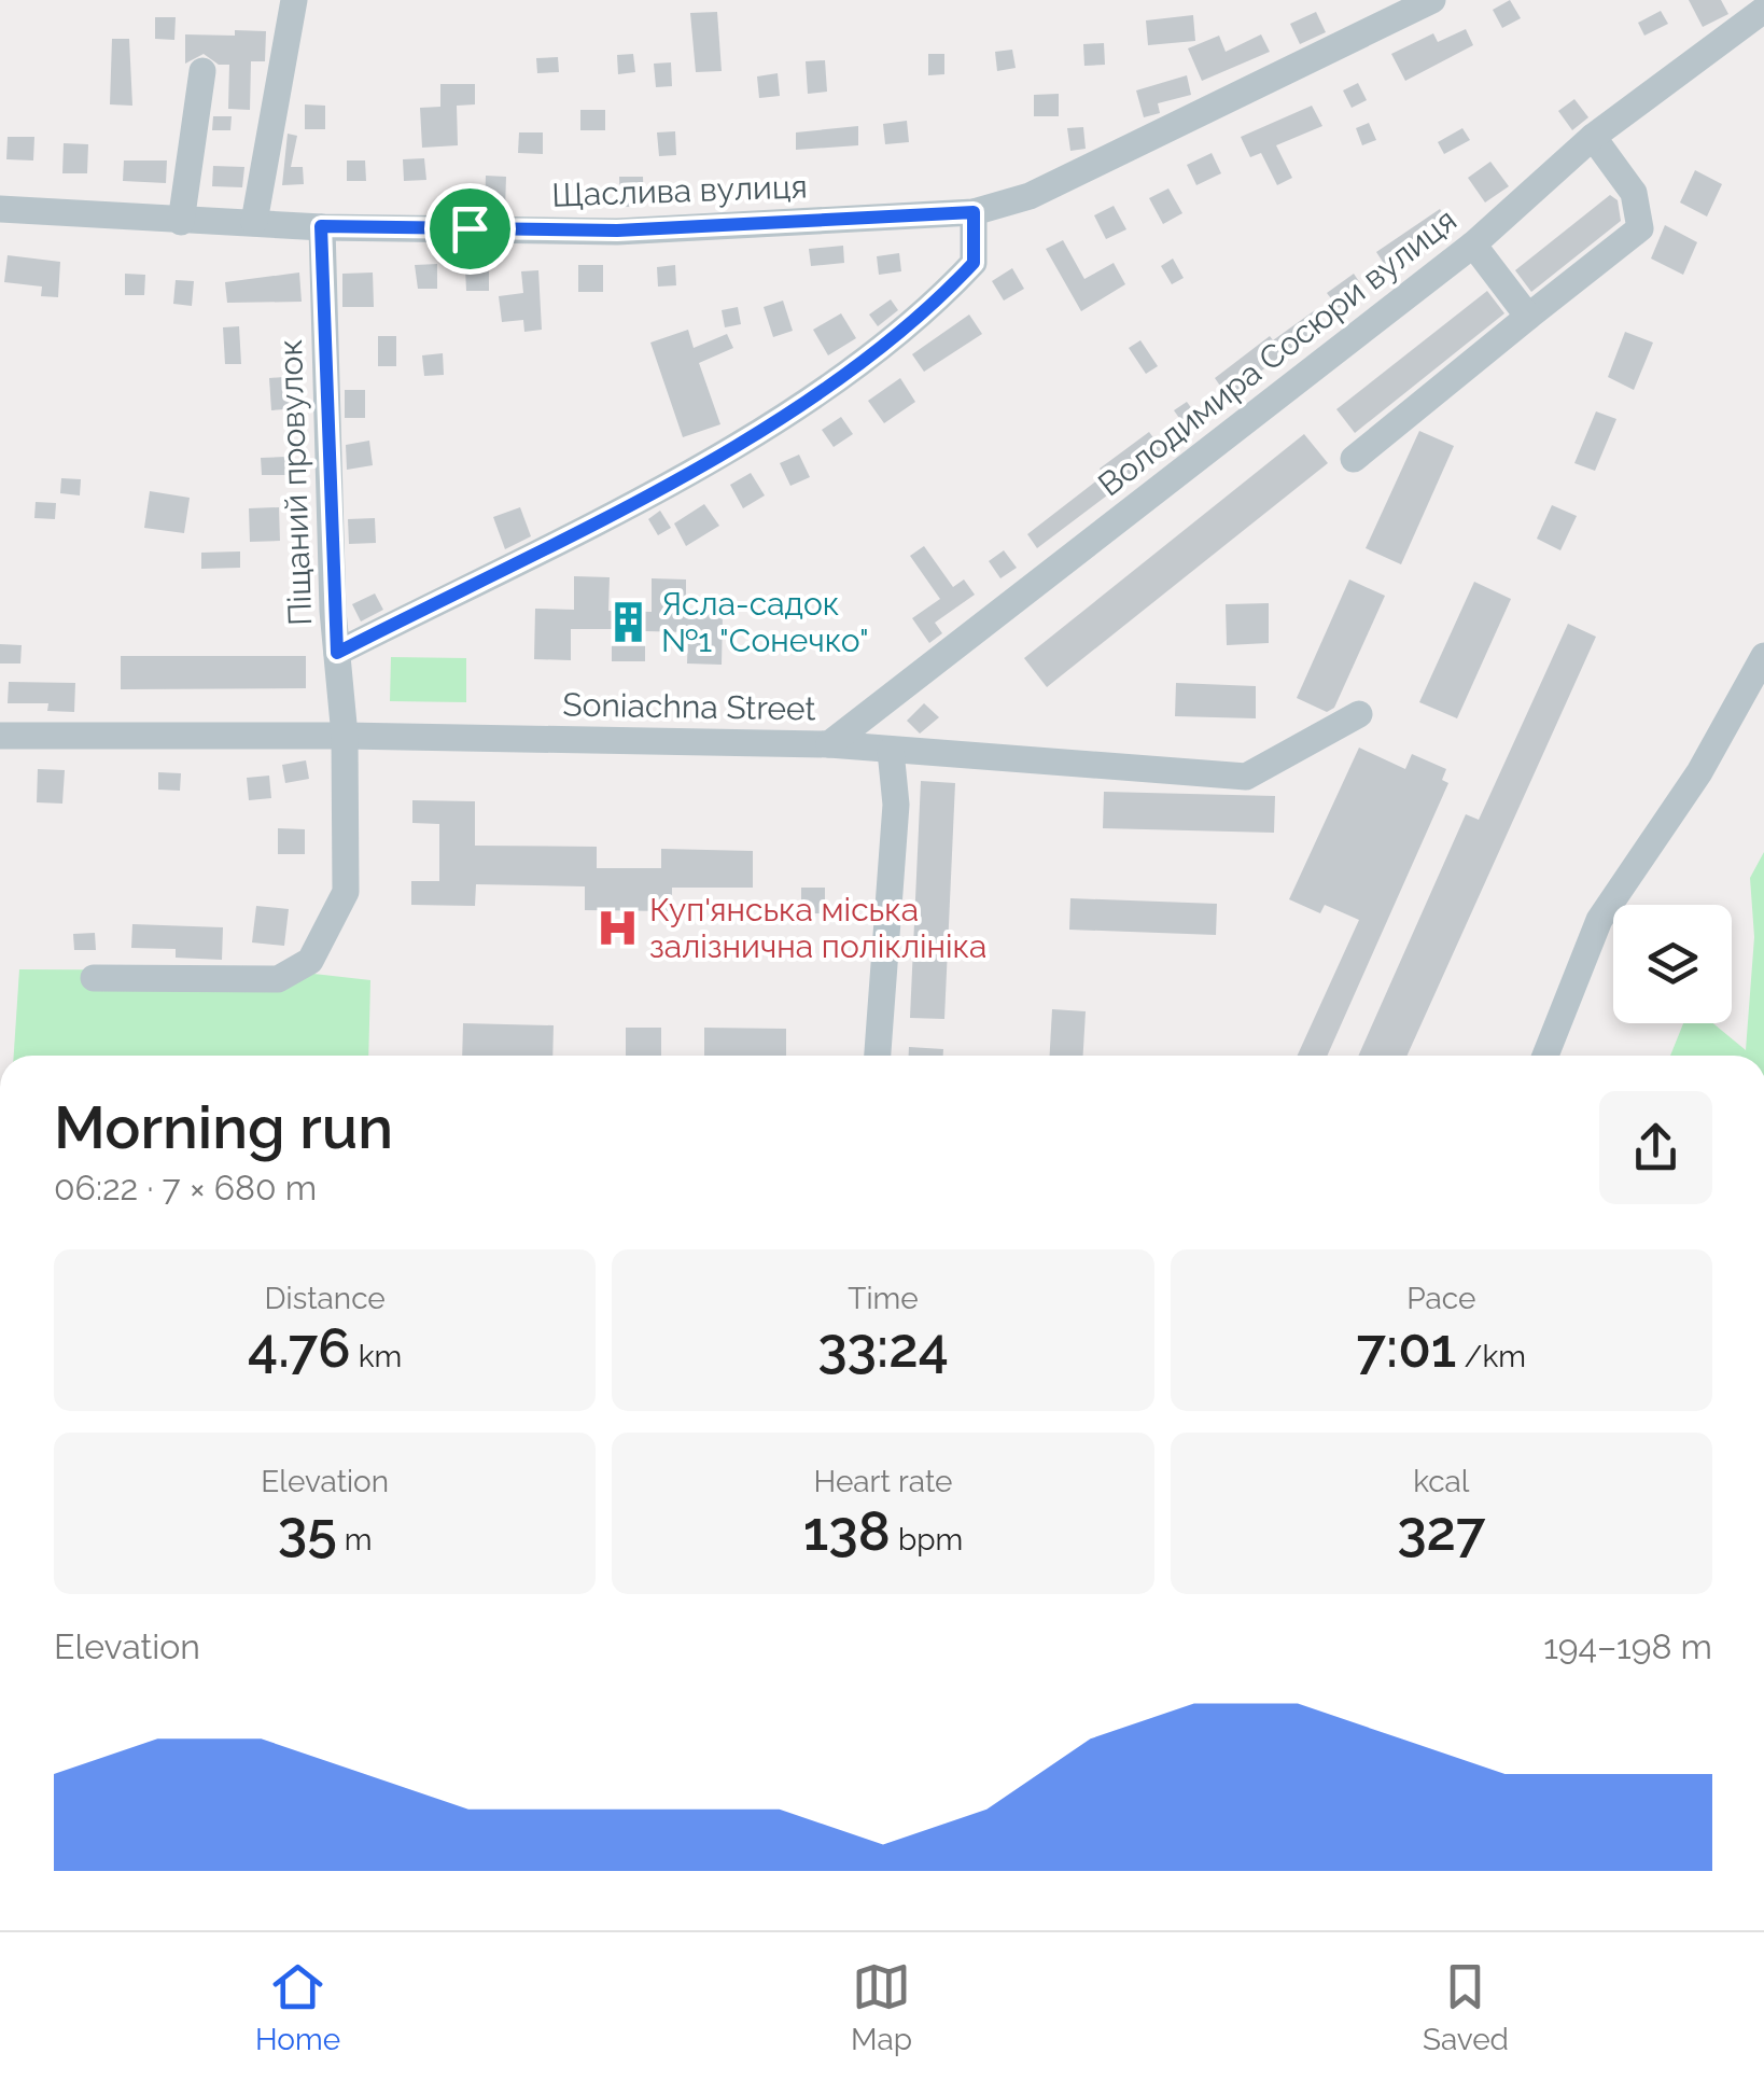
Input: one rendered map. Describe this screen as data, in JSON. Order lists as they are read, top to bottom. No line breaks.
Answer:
{"streets":{"street":["Щаслива вулиця","Володимира Сосюри вулиця","Піщаний провулок","Soniachna Street"]},"crossings":[["Щаслива вулиця","Піщаний провулок"],["Володимира Сосюри вулиця","Soniachna Street"],["Піщаний провулок","Soniachna Street"]],"places":{"building":["Ясла-садок №1 \"Сонечко\""],"hospital":["Куп'янська міська залізнична поліклініка"]},"page":{"heading":["Morning run","06:22 · 7 × 680 m"],"stats":[["Distance","4.76 km"],["Time","33:24"],["Pace","7:01 /km"],["Elevation","35 m"],["Heart rate","138 bpm"],["kcal","327"]],"chart":["Elevation","194–198 m"],"tabs":["Home","Map","Saved"]}}
